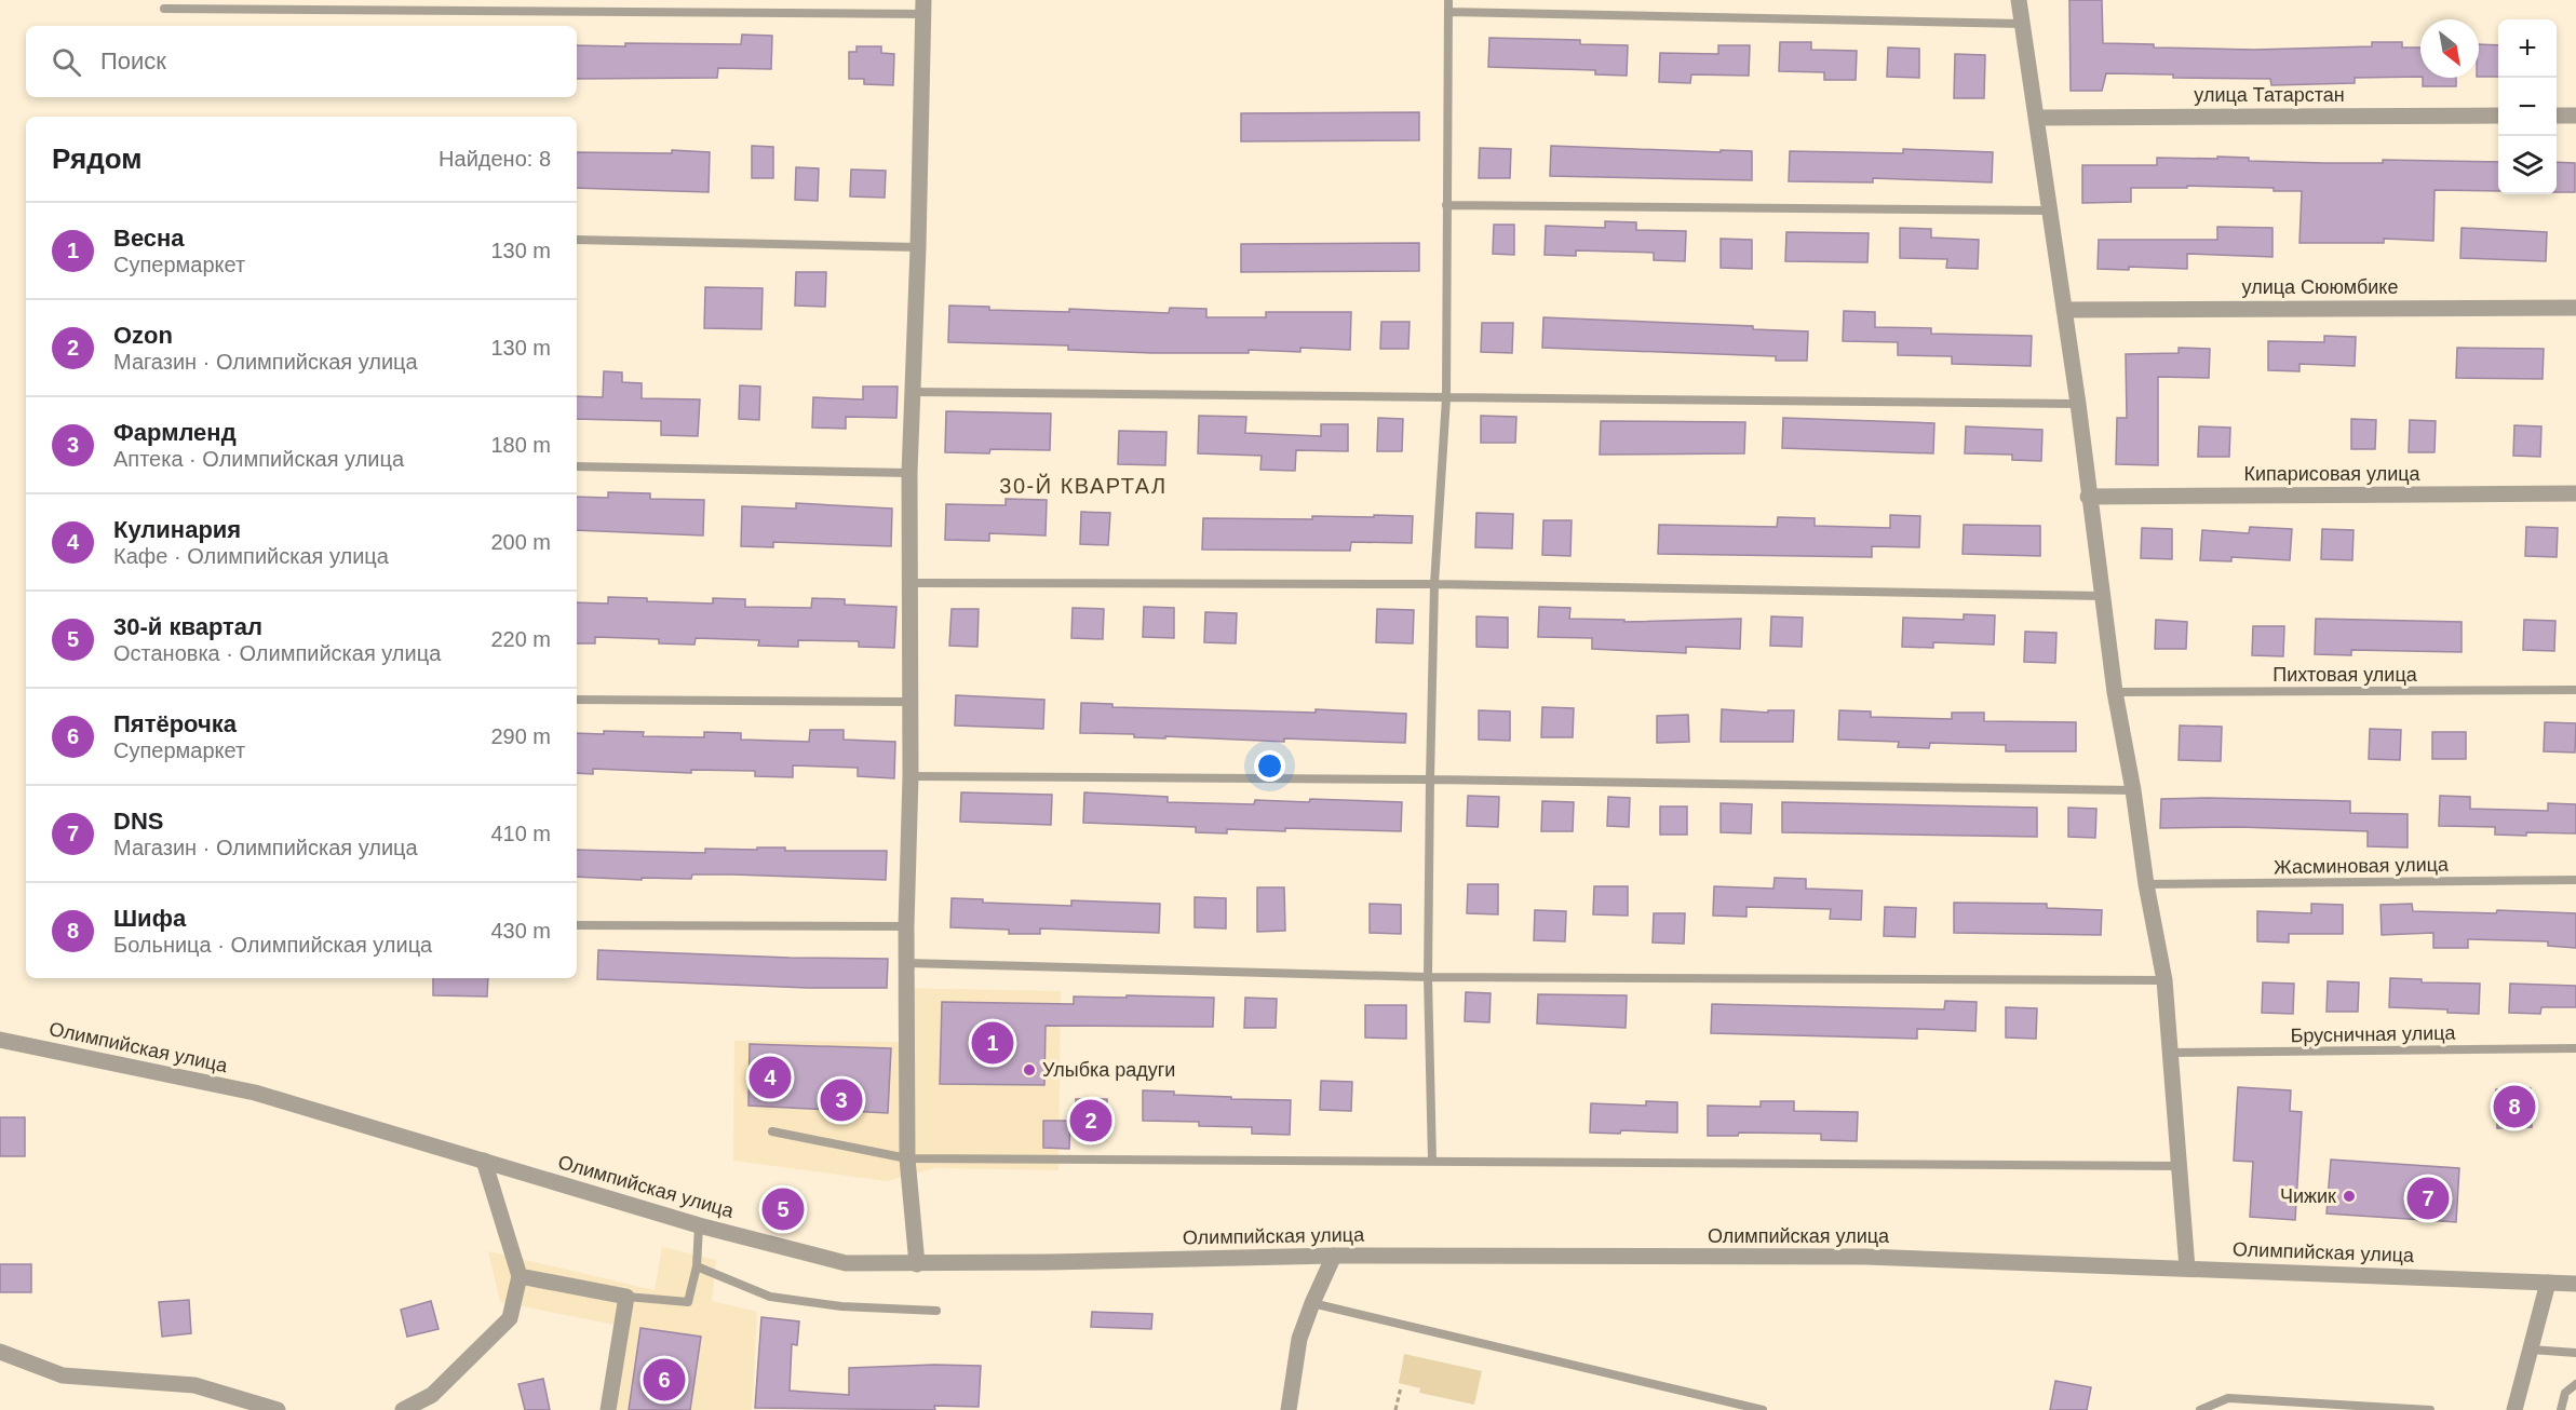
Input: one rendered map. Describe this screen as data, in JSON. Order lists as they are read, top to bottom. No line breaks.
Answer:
{"streets":{"street":["улица Татарстан","улица Сююмбике","Кипарисовая улица","Олимпийская улица"],"lane":["Пихтовая улица","Жасминовая улица","Брусничная улица"]},"districts":["30-Й КВАРТАЛ"],"places":["Улыбка радуги","Чижик"],"north":"bottom right","page":{"map_buttons":["+","−"],"search":"Поиск","heading":["Рядом","Найдено: 8"],"list":[{"mark":"1","name":"Весна","note":"Супермаркет","value":"130 m"},{"mark":"2","name":"Ozon","note":"Магазин · Олимпийская улица","value":"130 m"},{"mark":"3","name":"Фармленд","note":"Аптека · Олимпийская улица","value":"180 m"},{"mark":"4","name":"Кулинария","note":"Кафе · Олимпийская улица","value":"200 m"},{"mark":"5","name":"30-й квартал","note":"Остановка · Олимпийская улица","value":"220 m"},{"mark":"6","name":"Пятёрочка","note":"Супермаркет","value":"290 m"},{"mark":"7","name":"DNS","note":"Магазин · Олимпийская улица","value":"410 m"},{"mark":"8","name":"Шифа","note":"Больница · Олимпийская улица","value":"430 m"}],"pins":["1","4","3","8","2","7","5","6"]}}
